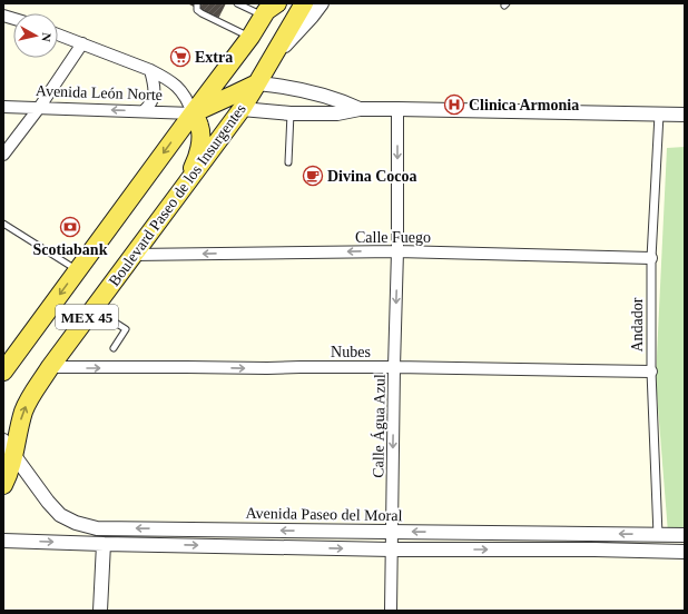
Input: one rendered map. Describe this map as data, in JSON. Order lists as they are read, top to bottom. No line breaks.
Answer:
{"streets":{"main road":["Boulevard Paseo de los Insurgentes","MEX 45"],"street":["Avenida León Norte","Calle Fuego","Andador","Nubes","Calle Água Azul","Avenida Paseo del Moral"]},"crossings":[["Avenida León Norte","MEX 45"],["Boulevard Paseo de los Insurgentes","Calle Fuego"],["Boulevard Paseo de los Insurgentes","Nubes"],["Boulevard Paseo de los Insurgentes","Avenida Paseo del Moral"],["Calle Fuego","Andador"],["Calle Fuego","Calle Água Azul"],["Andador","Nubes"],["Andador","Avenida Paseo del Moral"],["Nubes","Calle Água Azul"],["Calle Água Azul","Avenida Paseo del Moral"]],"one_way":["Calle Fuego","Nubes","Calle Água Azul"],"places":{"supermarket":["Extra"],"hospital":["Clinica Armonia"],"cafe":["Divina Cocoa"],"bank":["Scotiabank"]},"north":"right"}
